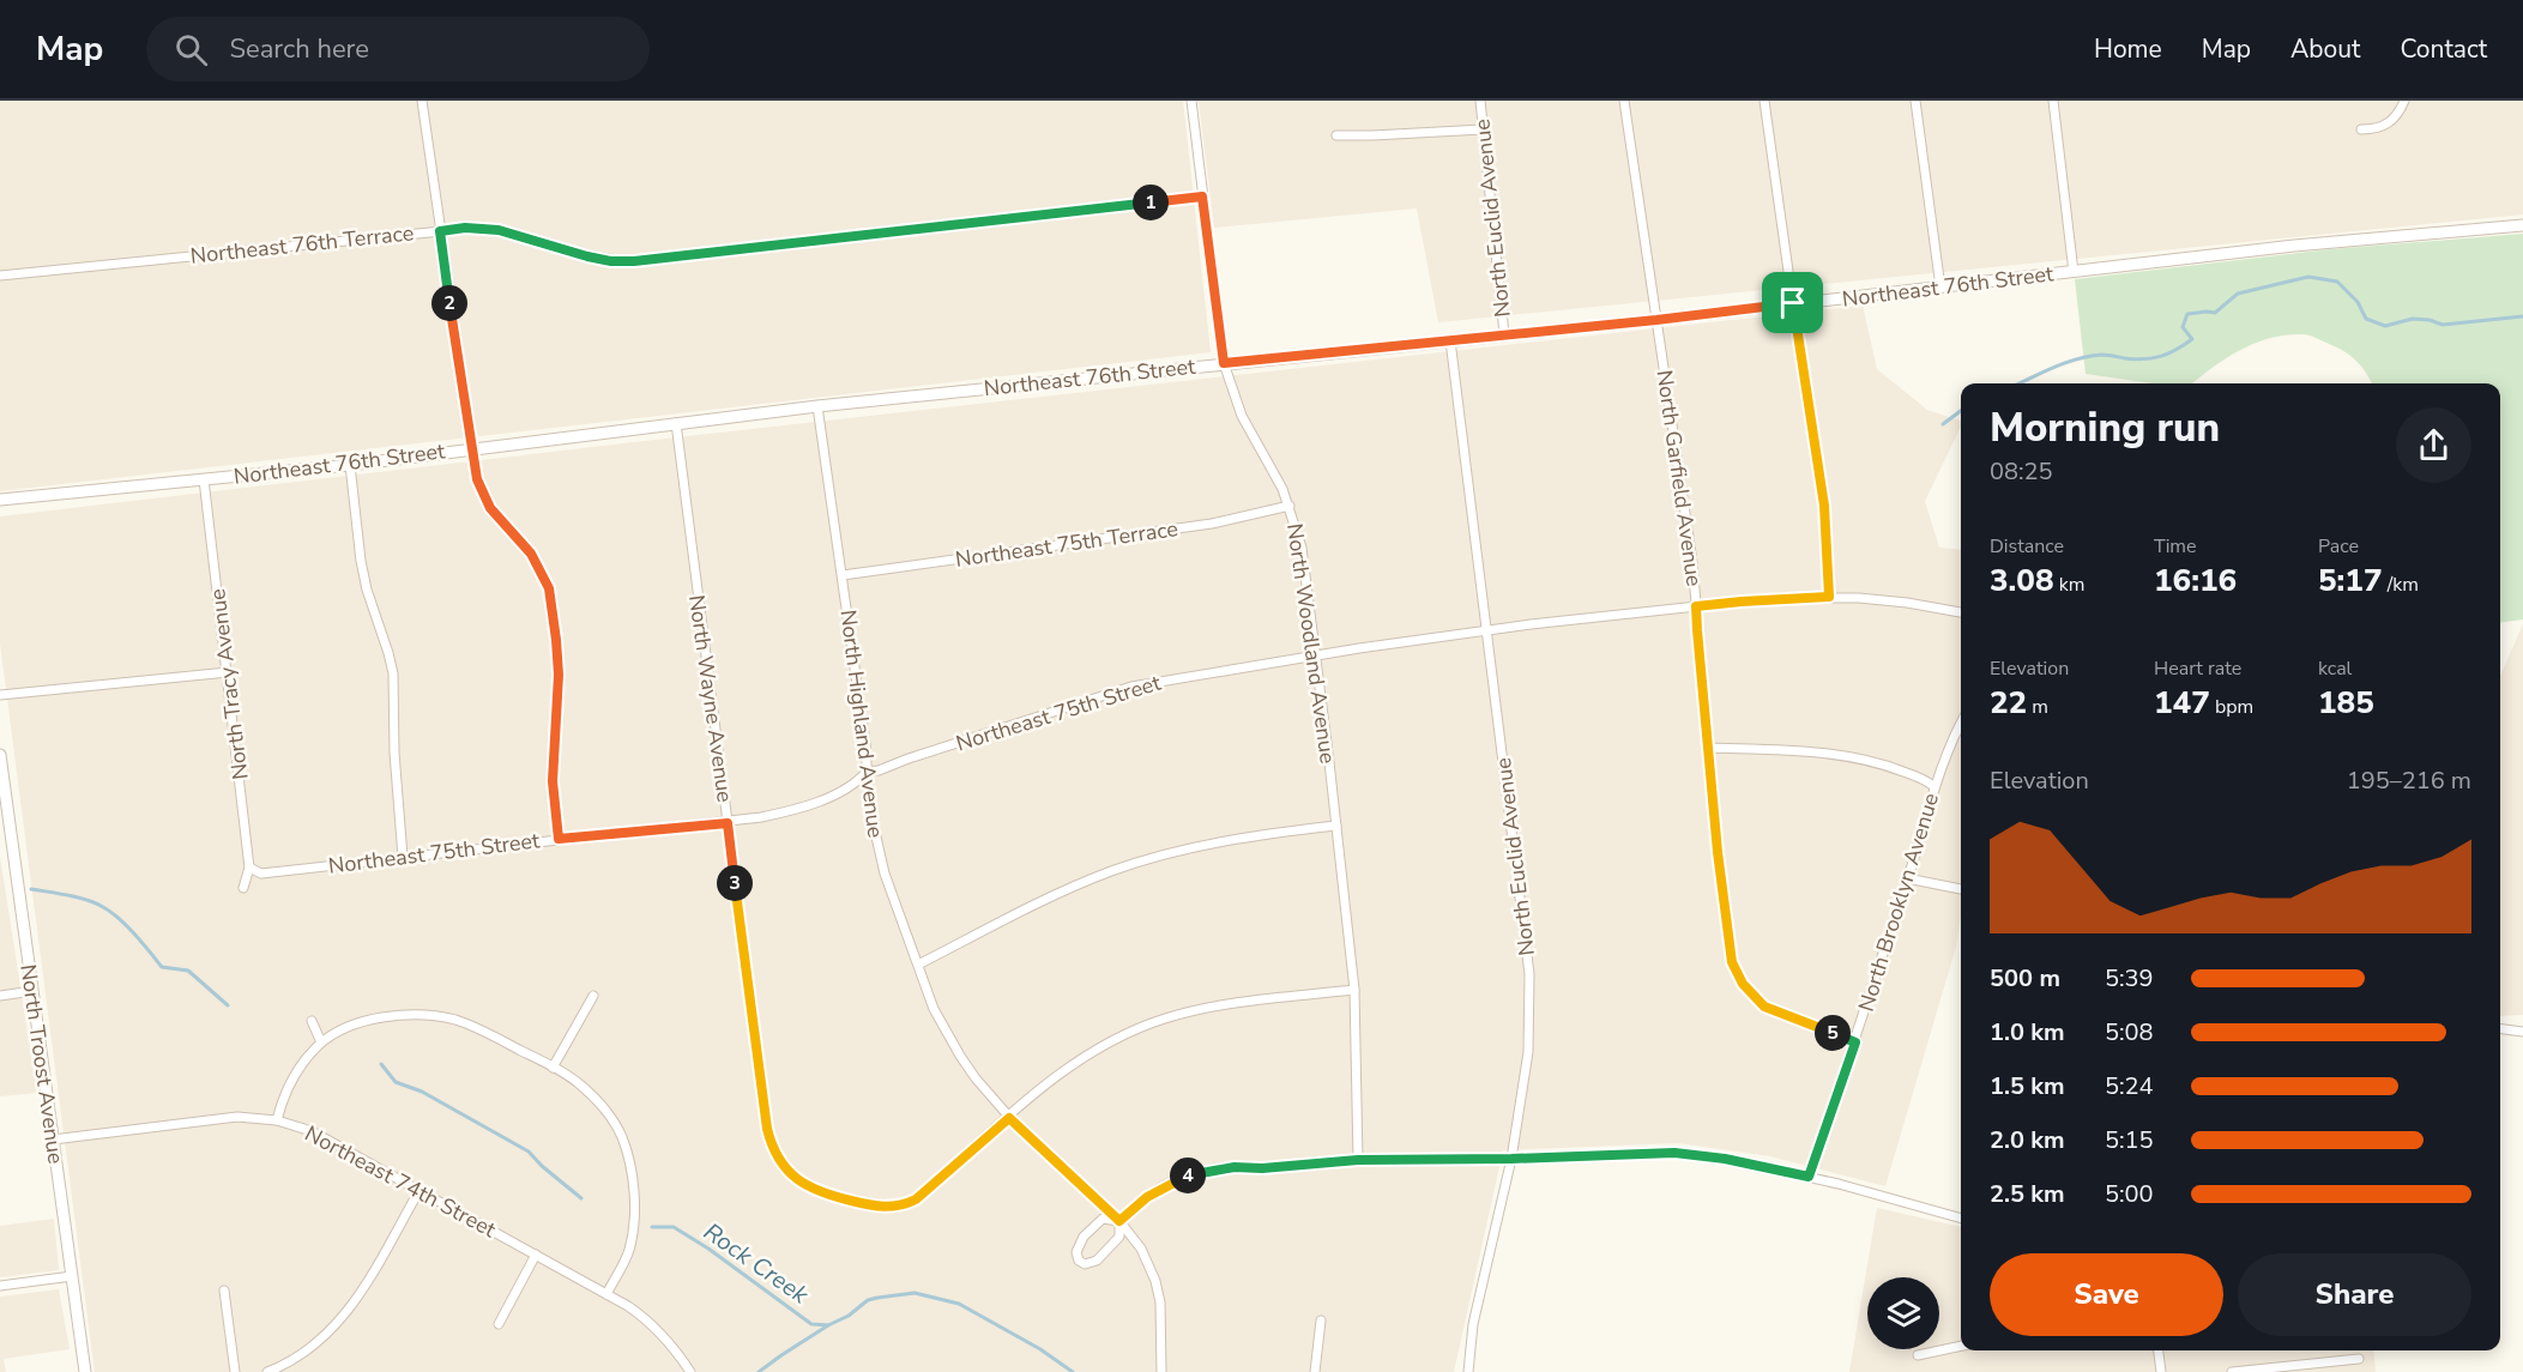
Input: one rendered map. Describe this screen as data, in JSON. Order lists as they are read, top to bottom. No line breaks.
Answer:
{"streets":{"street":["North Euclid Avenue","Northeast 76th Terrace","Northeast 76th Street","North Garfield Avenue","Northeast 75th Terrace","North Woodland Avenue","North Tracy Avenue","North Wayne Avenue","Northeast 75th Street","North Highland Avenue","North Brooklyn Avenue","North Troost Avenue","Northeast 74th Street"]},"crossings":[["North Euclid Avenue","Northeast 76th Street"],["North Euclid Avenue","Northeast 75th Street"],["Northeast 76th Terrace","North Woodland Avenue"],["Northeast 76th Street","North Garfield Avenue"],["Northeast 76th Street","North Woodland Avenue"],["Northeast 76th Street","North Tracy Avenue"],["Northeast 76th Street","North Wayne Avenue"],["Northeast 76th Street","North Highland Avenue"],["North Garfield Avenue","Northeast 75th Street"],["North Garfield Avenue","North Brooklyn Avenue"],["Northeast 75th Terrace","North Woodland Avenue"],["Northeast 75th Terrace","North Highland Avenue"],["North Woodland Avenue","Northeast 75th Street"],["North Tracy Avenue","Northeast 75th Street"],["North Wayne Avenue","Northeast 75th Street"],["North Wayne Avenue","North Highland Avenue"],["Northeast 75th Street","North Highland Avenue"],["North Troost Avenue","Northeast 74th Street"]],"water":["Rock Creek"],"page":{"header":"Map","search":"Search here","nav":["Home","Map","About","Contact"],"pins":["1","2","3","5","4"],"heading":["Morning run","08:25"],"stats":[["Distance","3.08 km"],["Time","16:16"],["Pace","5:17 /km"],["Elevation","22 m"],["Heart rate","147 bpm"],["kcal","185"]],"chart":["Elevation","195–216 m"],"list":[{"name":"500 m","note":"5:39"},{"name":"1.0 km","note":"5:08"},{"name":"1.5 km","note":"5:24"},{"name":"2.0 km","note":"5:15"},{"name":"2.5 km","note":"5:00"}],"buttons":["Save","Share"]}}
